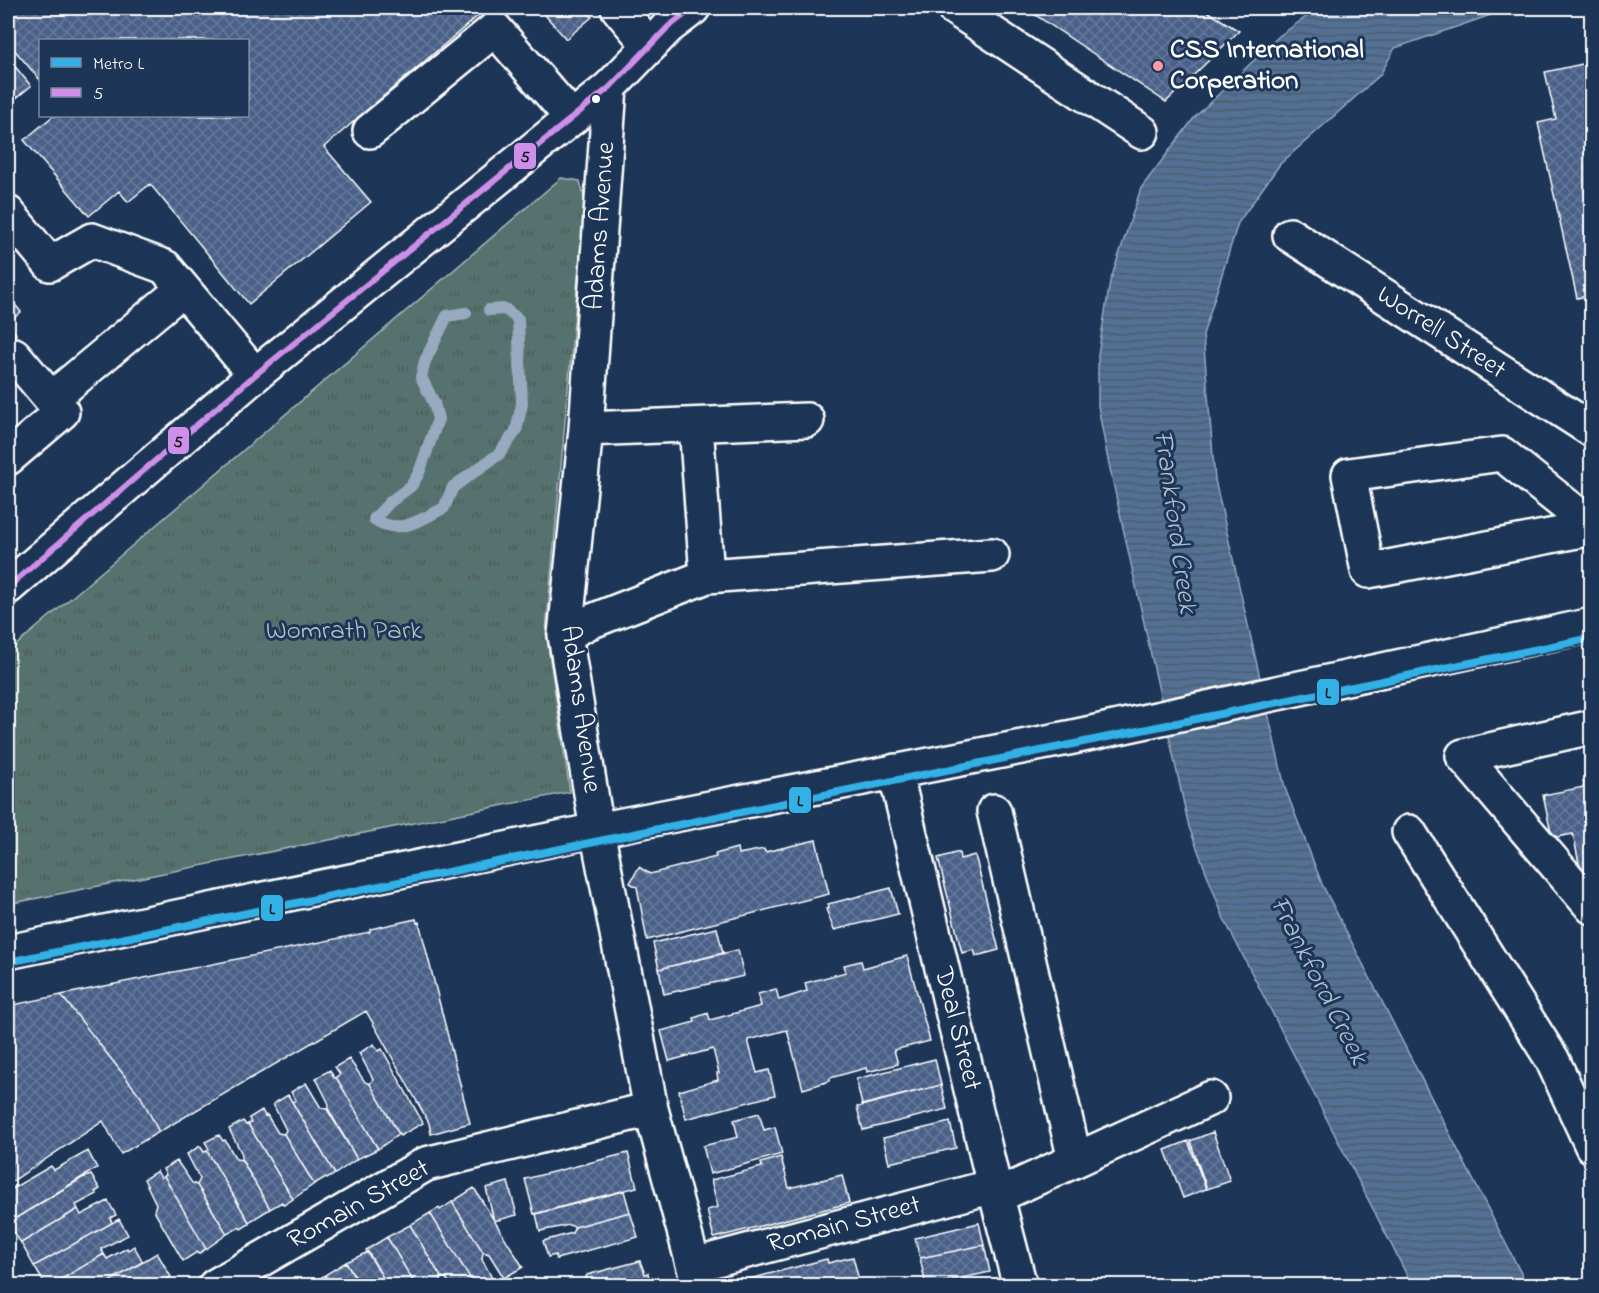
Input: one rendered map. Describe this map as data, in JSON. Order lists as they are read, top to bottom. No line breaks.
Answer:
{"streets":{"street":["Adams Avenue","Worrell Street","Deal Street","Romain Street"]},"crossings":[["Adams Avenue","Romain Street"],["Deal Street","Romain Street"]],"water":["Frankford Creek"],"parks":["Womrath Park"],"places":["CSS International Corperation"],"lines":["transit line 5","metro line L"],"legend":["Metro L","5"]}
